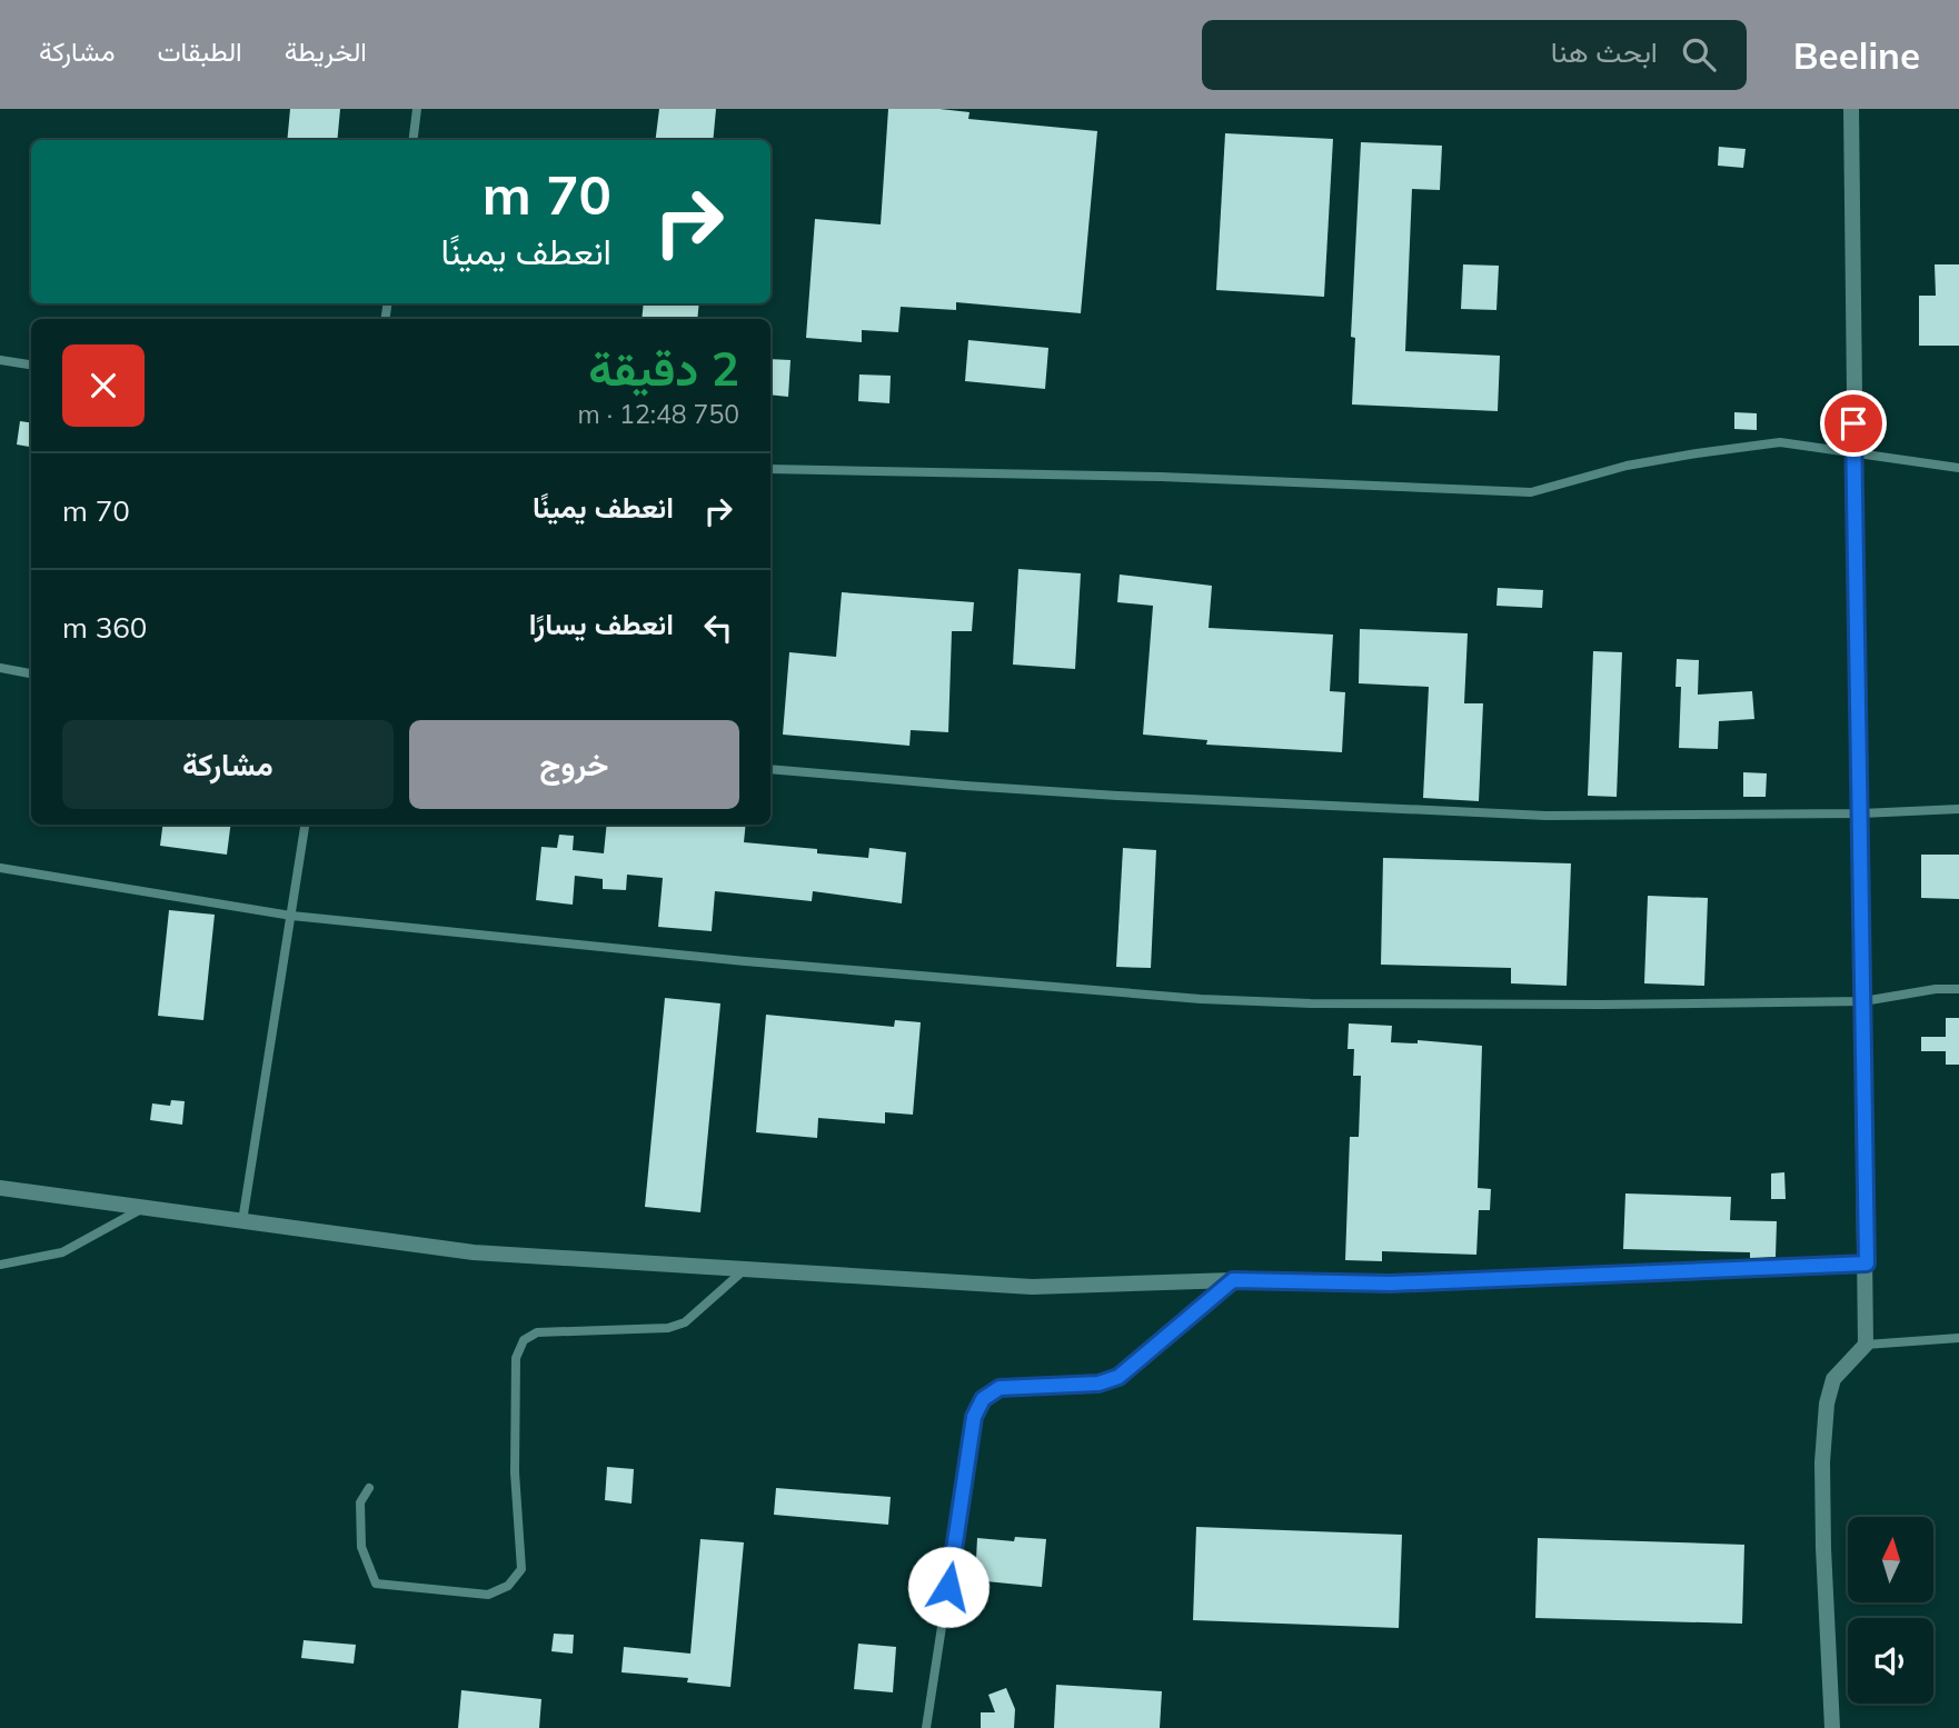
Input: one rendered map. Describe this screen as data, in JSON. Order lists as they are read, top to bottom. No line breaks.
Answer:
{"north":"top","page":{"header":"Beeline","search":"ابحث هنا","nav":["الخريطة","الطبقات","مشاركة"],"turn":["70 m","انعطف يمينًا"],"heading":["2 دقيقة","750 m · 12:48"],"list":[{"name":"انعطف يمينًا","value":"70 m"},{"name":"انعطف يسارًا","value":"360 m"}],"buttons":["خروج","مشاركة"]}}
